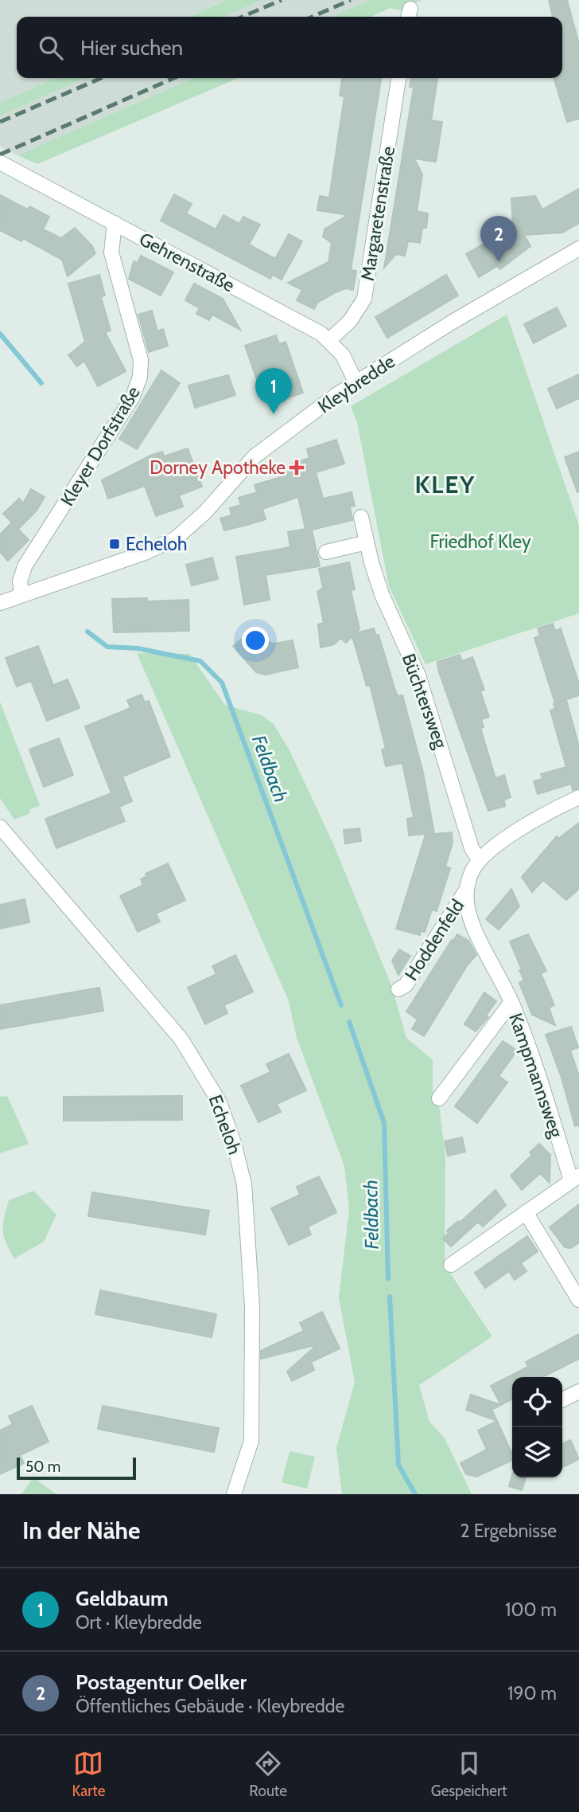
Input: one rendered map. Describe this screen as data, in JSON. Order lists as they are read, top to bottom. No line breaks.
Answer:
{"streets":{"street":["Margaretenstraße","Gehrenstraße","Kleybredde","Kleyer Dorfstraße","Büchtersweg","Hoddenfeld","Kampmannsweg","Echeloh"]},"crossings":[["Margaretenstraße","Gehrenstraße"],["Gehrenstraße","Kleybredde"],["Gehrenstraße","Kleyer Dorfstraße"],["Kleybredde","Kleyer Dorfstraße"],["Hoddenfeld","Kampmannsweg"]],"districts":["KLEY"],"water":["Feldbach"],"parks":["Friedhof Kley"],"places":{"health":["Dorney Apotheke"],"transit":["Echeloh"]},"scale_bar":"50 m","page":{"search":"Hier suchen","pins":["2","1"],"scale":"50 m","heading":["In der Nähe","2 Ergebnisse"],"list":[{"mark":"1","name":"Geldbaum","note":"Ort · Kleybredde","value":"100 m"},{"mark":"2","name":"Postagentur Oelker","note":"Öffentliches Gebäude · Kleybredde","value":"190 m"}],"nav":["Karte","Route","Gespeichert"]}}
